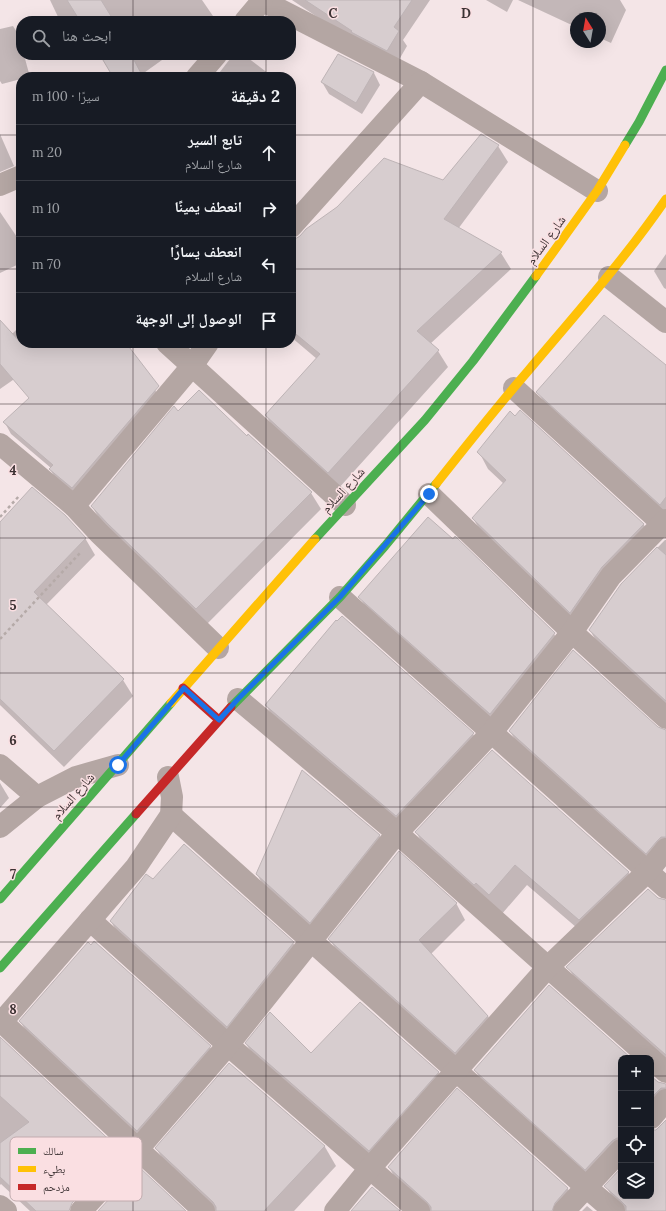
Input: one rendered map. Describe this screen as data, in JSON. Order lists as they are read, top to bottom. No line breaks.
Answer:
{"streets":{"street":["شارع السلام"]},"legend":["سالك","بطيء","مزدحم"],"north":"top","page":{"search":"ابحث هنا","heading":["2 دقيقة","سيرًا · 100 m"],"list":[["تابع السير","شارع السلام","20 m"],["انعطف يمينًا","10 m"],["انعطف يسارًا","شارع السلام","70 m"],"الوصول إلى الوجهة"],"map_buttons":["+","−"]},"grid":{"columns":["C","D"],"rows":["4","5","6","7","8"]}}
